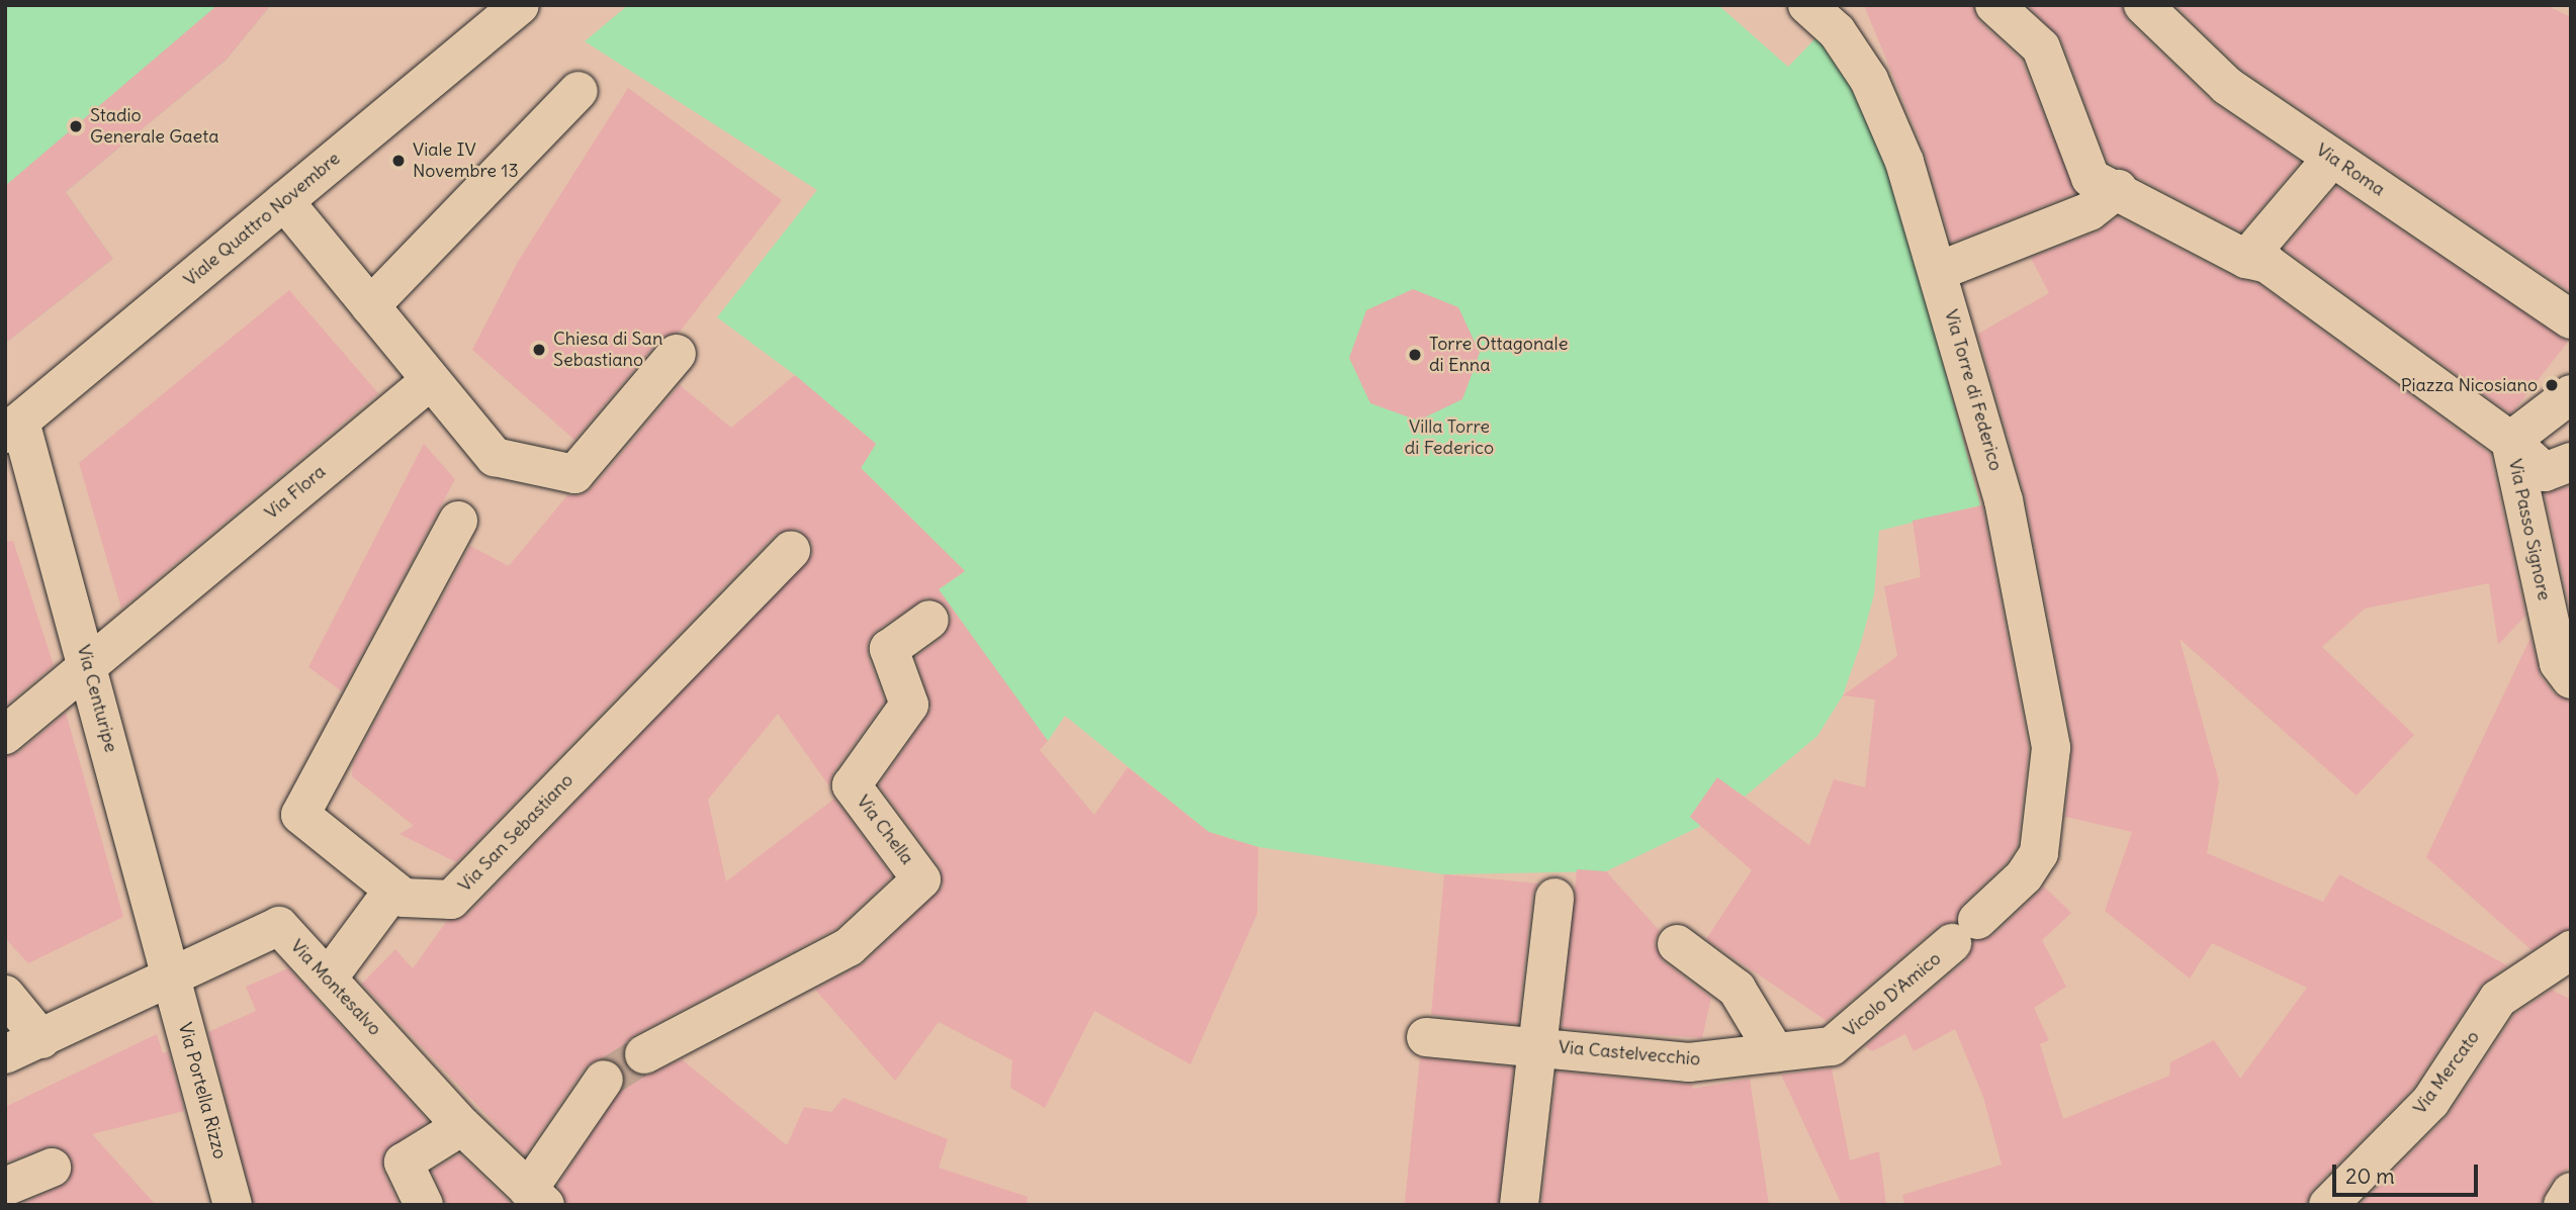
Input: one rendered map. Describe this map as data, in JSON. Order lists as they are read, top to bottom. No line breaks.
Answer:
{"streets":{"street":["Via Roma","Viale Quattro Novembre","Via Torre di Federico","Via Flora","Via Passo Signore","Via Centuripe","Via Chella","Via San Sebastiano","Via Montesalvo","Vicolo D'Amico","Via Castelvecchio","Via Mercato","Via Portella Rizzo"]},"crossings":[["Viale Quattro Novembre","Via Centuripe"],["Via Torre di Federico","Vicolo D'Amico"],["Via Flora","Via Centuripe"],["Via Centuripe","Via Montesalvo"],["Via Centuripe","Via Portella Rizzo"],["Via Montesalvo","Via Portella Rizzo"],["Vicolo D'Amico","Via Castelvecchio"]],"parks":["Villa Torre di Federico"],"places":["Stadio Generale Gaeta","Viale IV Novembre 13","Chiesa di San Sebastiano","Torre Ottagonale di Enna","Piazza Nicosiano"],"scale_bar":"20 m"}
